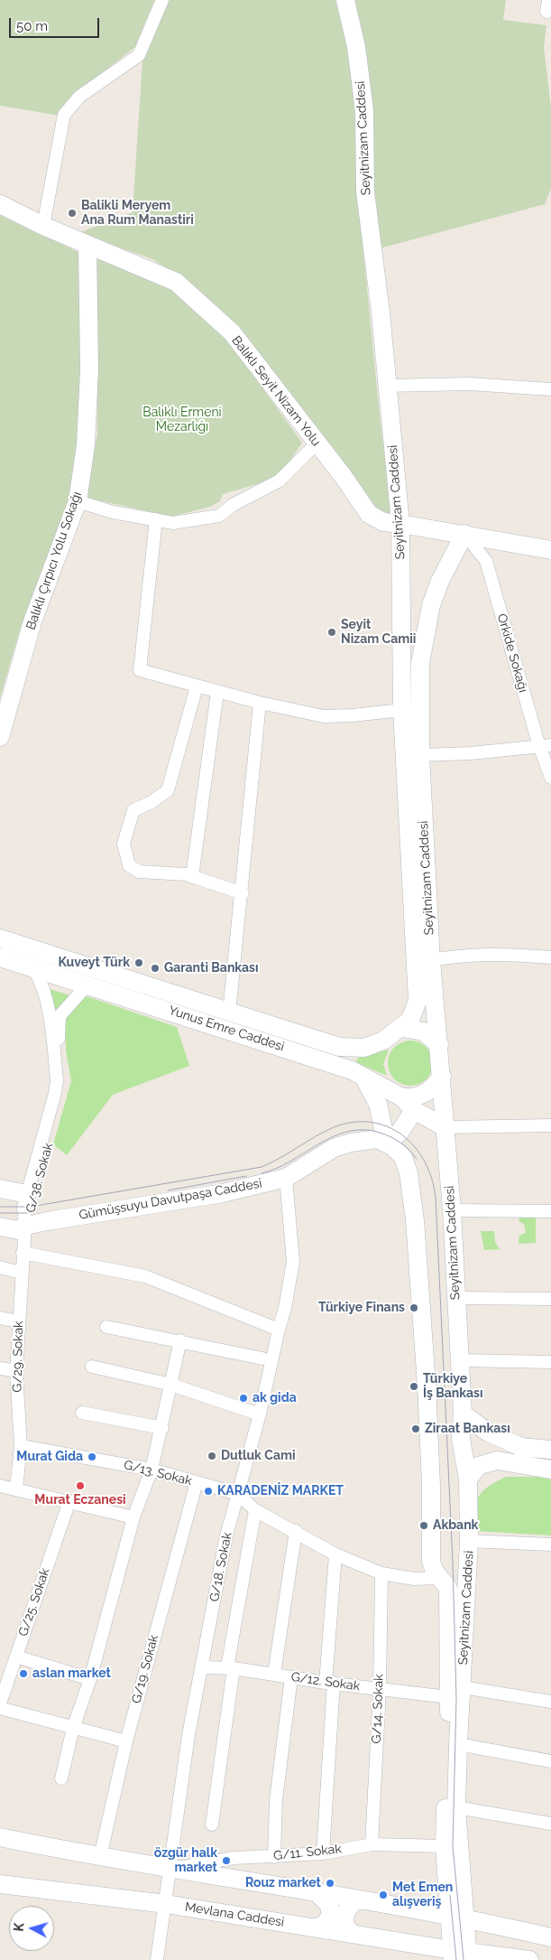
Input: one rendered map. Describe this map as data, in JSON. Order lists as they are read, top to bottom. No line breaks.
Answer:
{"streets":{"main road":["Seyitnizam Caddesi","Balıklı Seyit Nizam Yolu","Balıklı Çırpıcı Yolu Sokağı","Yunus Emre Caddesi","Gümüşsuyu Davutpaşa Caddesi","Mevlana Caddesi"],"street":["Orkide Sokağı","G/38. Sokak","G/29. Sokak","G/13. Sokak","G/18. Sokak","G/25. Sokak","G/19. Sokak","G/12. Sokak","G/14. Sokak","G/11. Sokak"]},"crossings":[["Seyitnizam Caddesi","Balıklı Seyit Nizam Yolu"],["Seyitnizam Caddesi","Orkide Sokağı"],["Seyitnizam Caddesi","Yunus Emre Caddesi"],["Seyitnizam Caddesi","Gümüşsuyu Davutpaşa Caddesi"],["Seyitnizam Caddesi","G/12. Sokak"],["Seyitnizam Caddesi","G/11. Sokak"],["Seyitnizam Caddesi","Mevlana Caddesi"],["Balıklı Seyit Nizam Yolu","Balıklı Çırpıcı Yolu Sokağı"],["Balıklı Seyit Nizam Yolu","Orkide Sokağı"],["Yunus Emre Caddesi","G/38. Sokak"],["G/38. Sokak","Gümüşsuyu Davutpaşa Caddesi"],["G/38. Sokak","G/29. Sokak"],["Gümüşsuyu Davutpaşa Caddesi","G/29. Sokak"],["Gümüşsuyu Davutpaşa Caddesi","G/18. Sokak"],["G/29. Sokak","G/13. Sokak"],["G/13. Sokak","G/18. Sokak"],["G/13. Sokak","G/19. Sokak"],["G/18. Sokak","G/12. Sokak"],["G/18. Sokak","G/11. Sokak"],["G/18. Sokak","Mevlana Caddesi"],["G/12. Sokak","G/14. Sokak"],["G/14. Sokak","G/11. Sokak"]],"parks":["Balıklı Ermeni Mezarlığı"],"places":["Balikli Meryem Ana Rum Manastiri","Seyit Nizam Camii","Kuveyt Türk","Garanti Bankası","Türkiye Finans","Türkiye İş Bankası","ak gida","Ziraat Bankası","Dutluk Cami","Murat Gida","Murat Eczanesi","KARADENİZ MARKET","Akbank","aslan market","özgür halk market","Rouz market","Met Emen alışveriş"],"scale_bar":"50 m","north":"left"}
